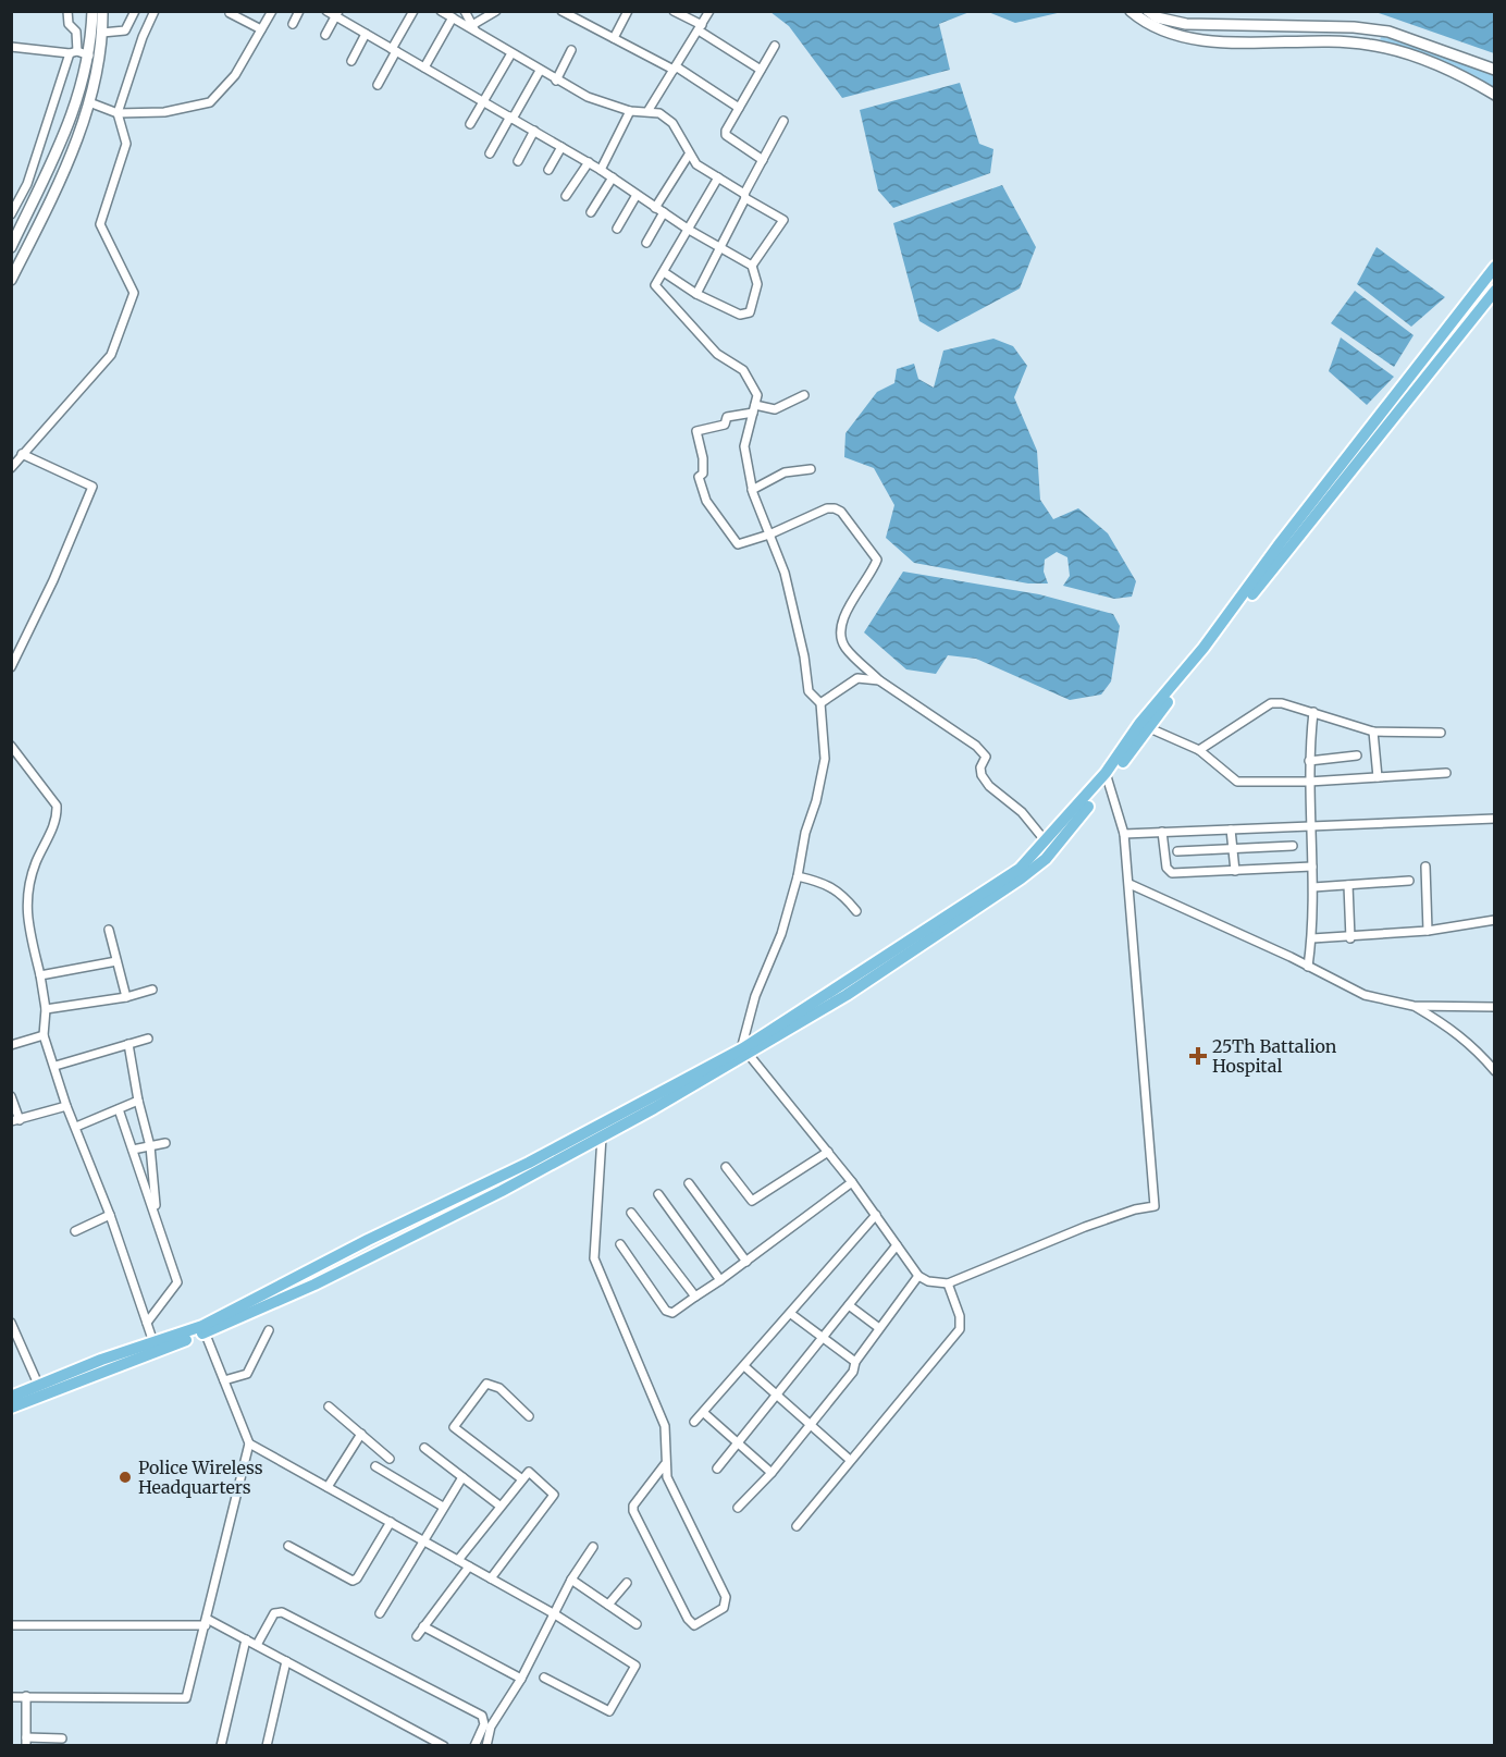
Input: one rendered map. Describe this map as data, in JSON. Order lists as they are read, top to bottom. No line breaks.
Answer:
{"places":{"health":["25Th Battalion Hospital"],"other":["Police Wireless Headquarters"]}}
